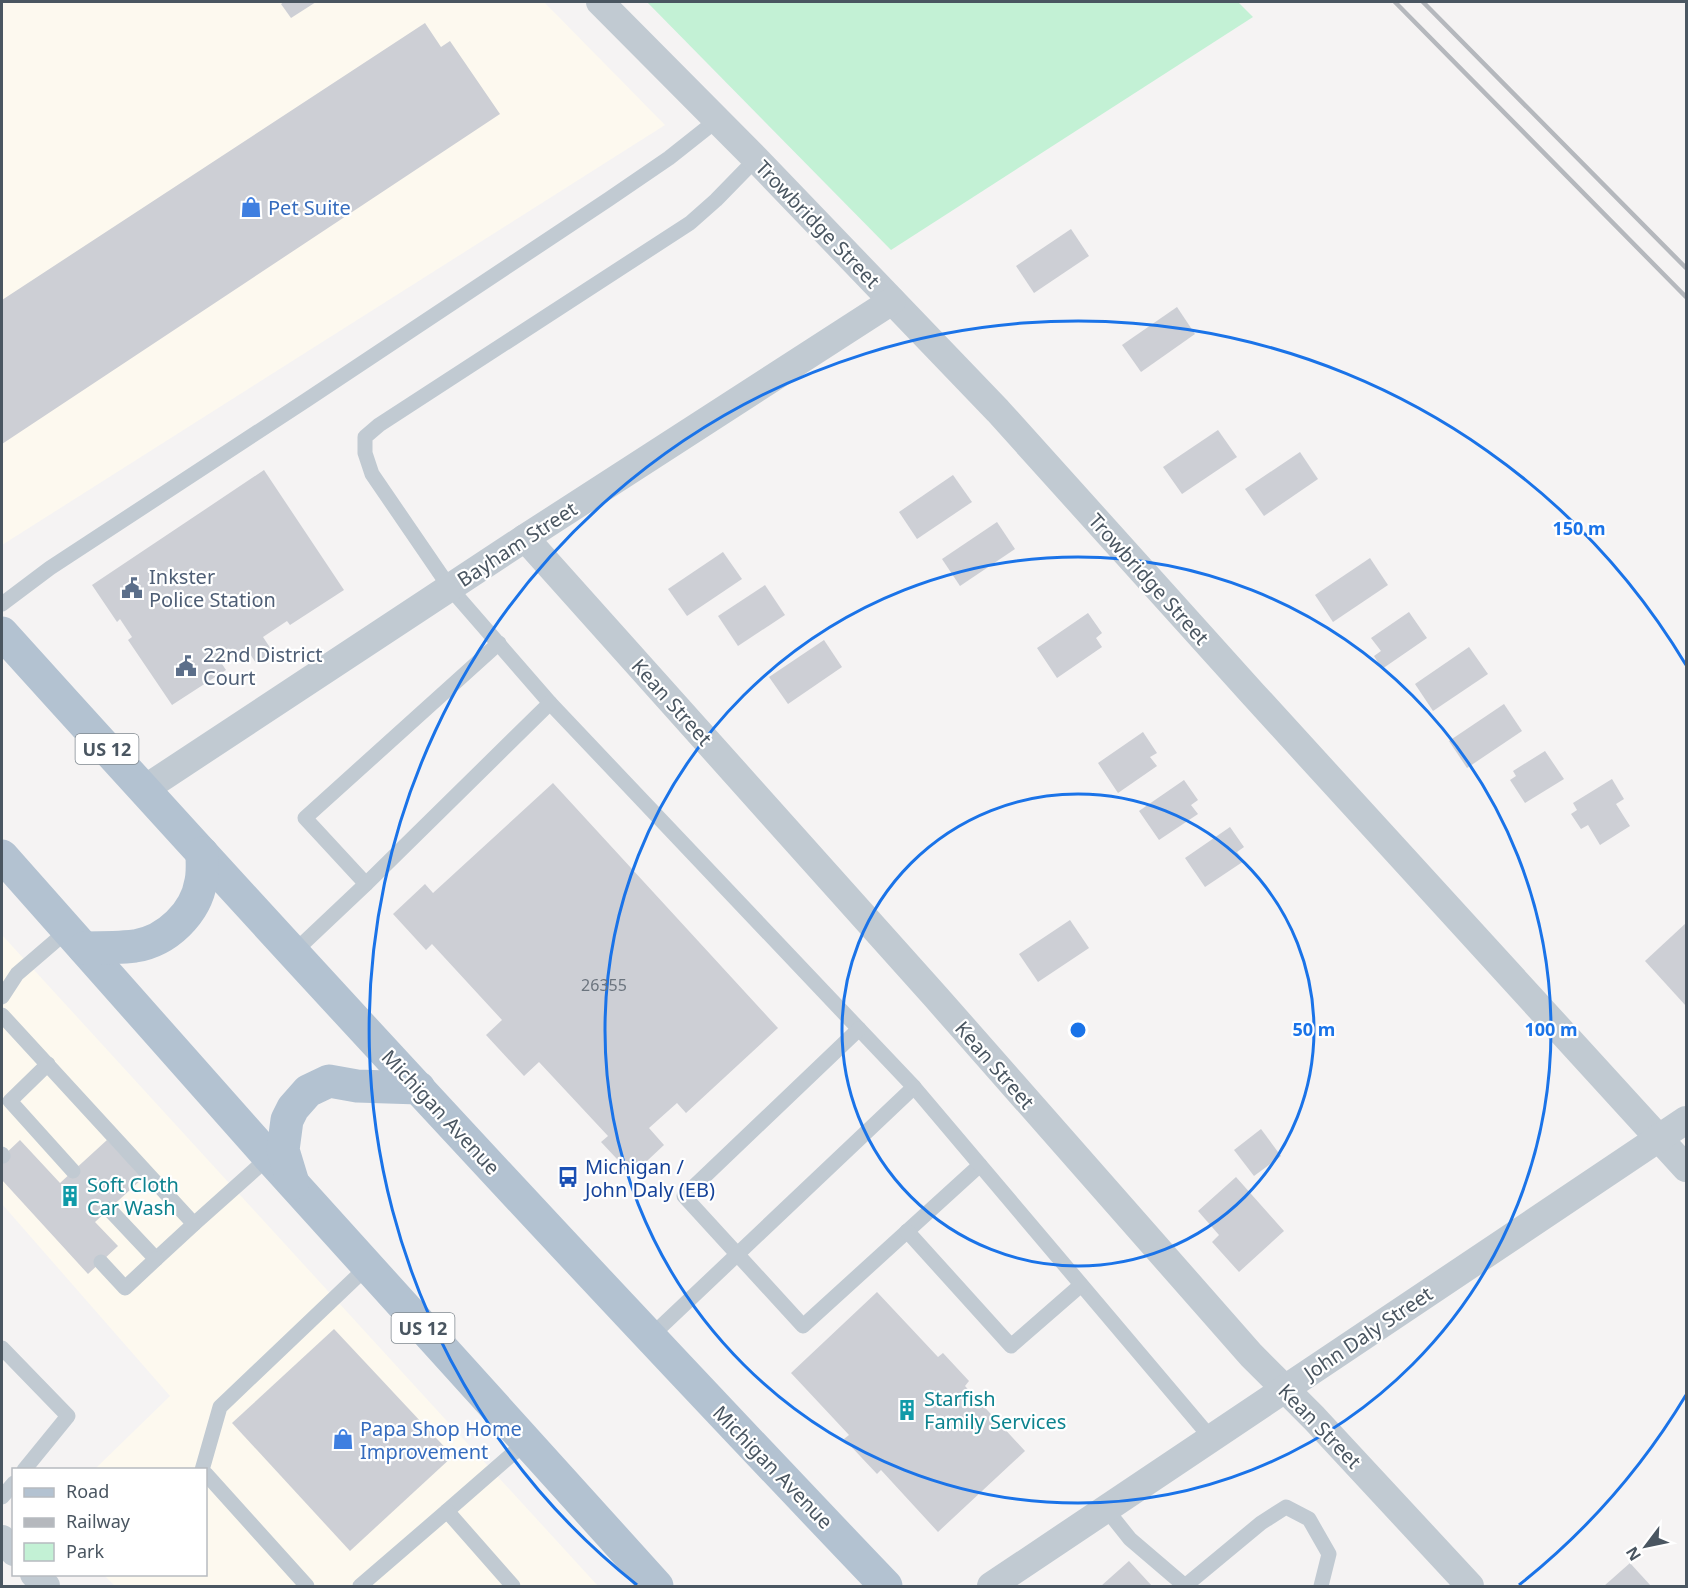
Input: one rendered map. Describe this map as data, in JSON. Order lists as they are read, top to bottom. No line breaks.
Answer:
{"streets":{"main road":["US 12","Michigan Avenue"],"street":["Trowbridge Street","Bayham Street","Kean Street","John Daly Street"]},"crossings":[["Trowbridge Street","Bayham Street"],["Trowbridge Street","John Daly Street"],["Bayham Street","Kean Street"],["Bayham Street","Michigan Avenue"],["Kean Street","John Daly Street"]],"places":{"shop":["Pet Suite","Papa Shop Home Improvement"],"public building":["Inkster Police Station","22nd District Court"],"bus stop":["Michigan / John Daly (EB)"],"building":["Soft Cloth Car Wash","Starfish Family Services"]},"house_numbers":["26355"],"legend":["Road","Railway","Park"],"north":"bottom left","rings":["150 m","50 m","100 m"]}
